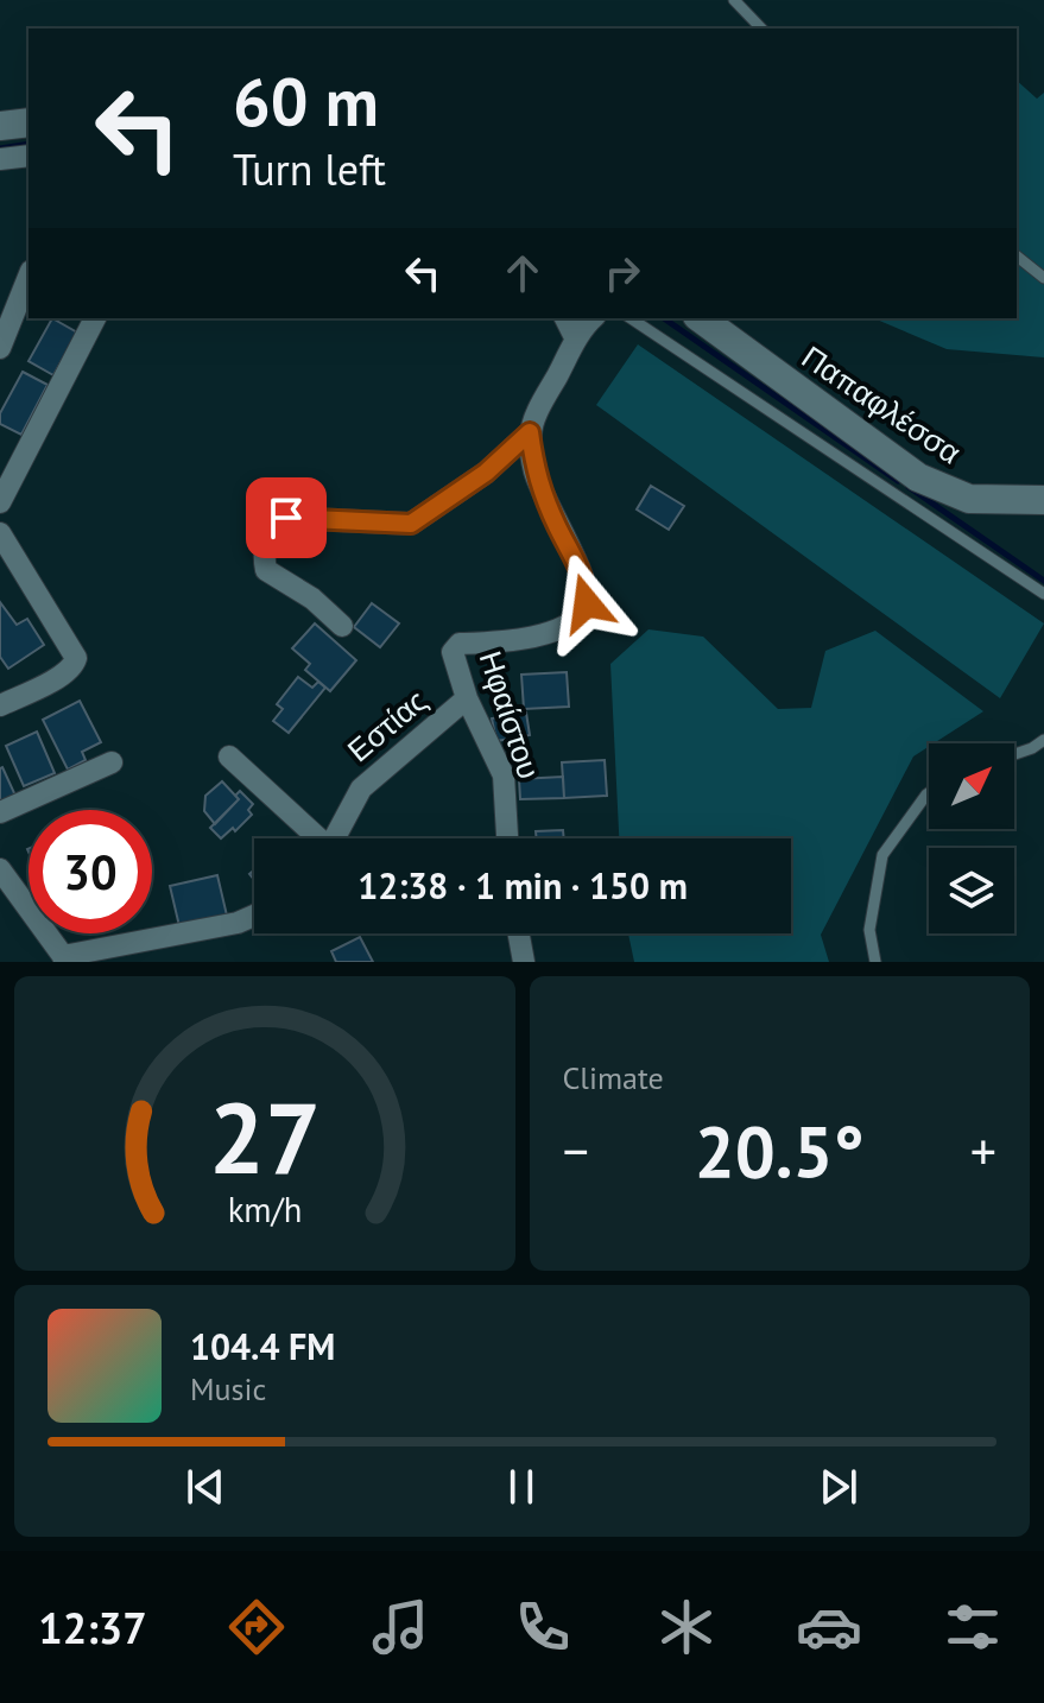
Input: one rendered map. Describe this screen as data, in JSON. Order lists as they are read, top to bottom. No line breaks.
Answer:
{"streets":{"street":["Παπαφλέσσα","Ηφαίστου","Εστίας"]},"crossings":[["Ηφαίστου","Εστίας"]],"north":"top right","page":{"turn":["60 m","Turn left"],"limit":"30","trip":"12:38 · 1 min · 150 m","tile":"Climate","heat":["−","20.5°","+"],"song":["104.4 FM","Music"],"tabs":"12:37","gauge":["27","km/h"]}}
